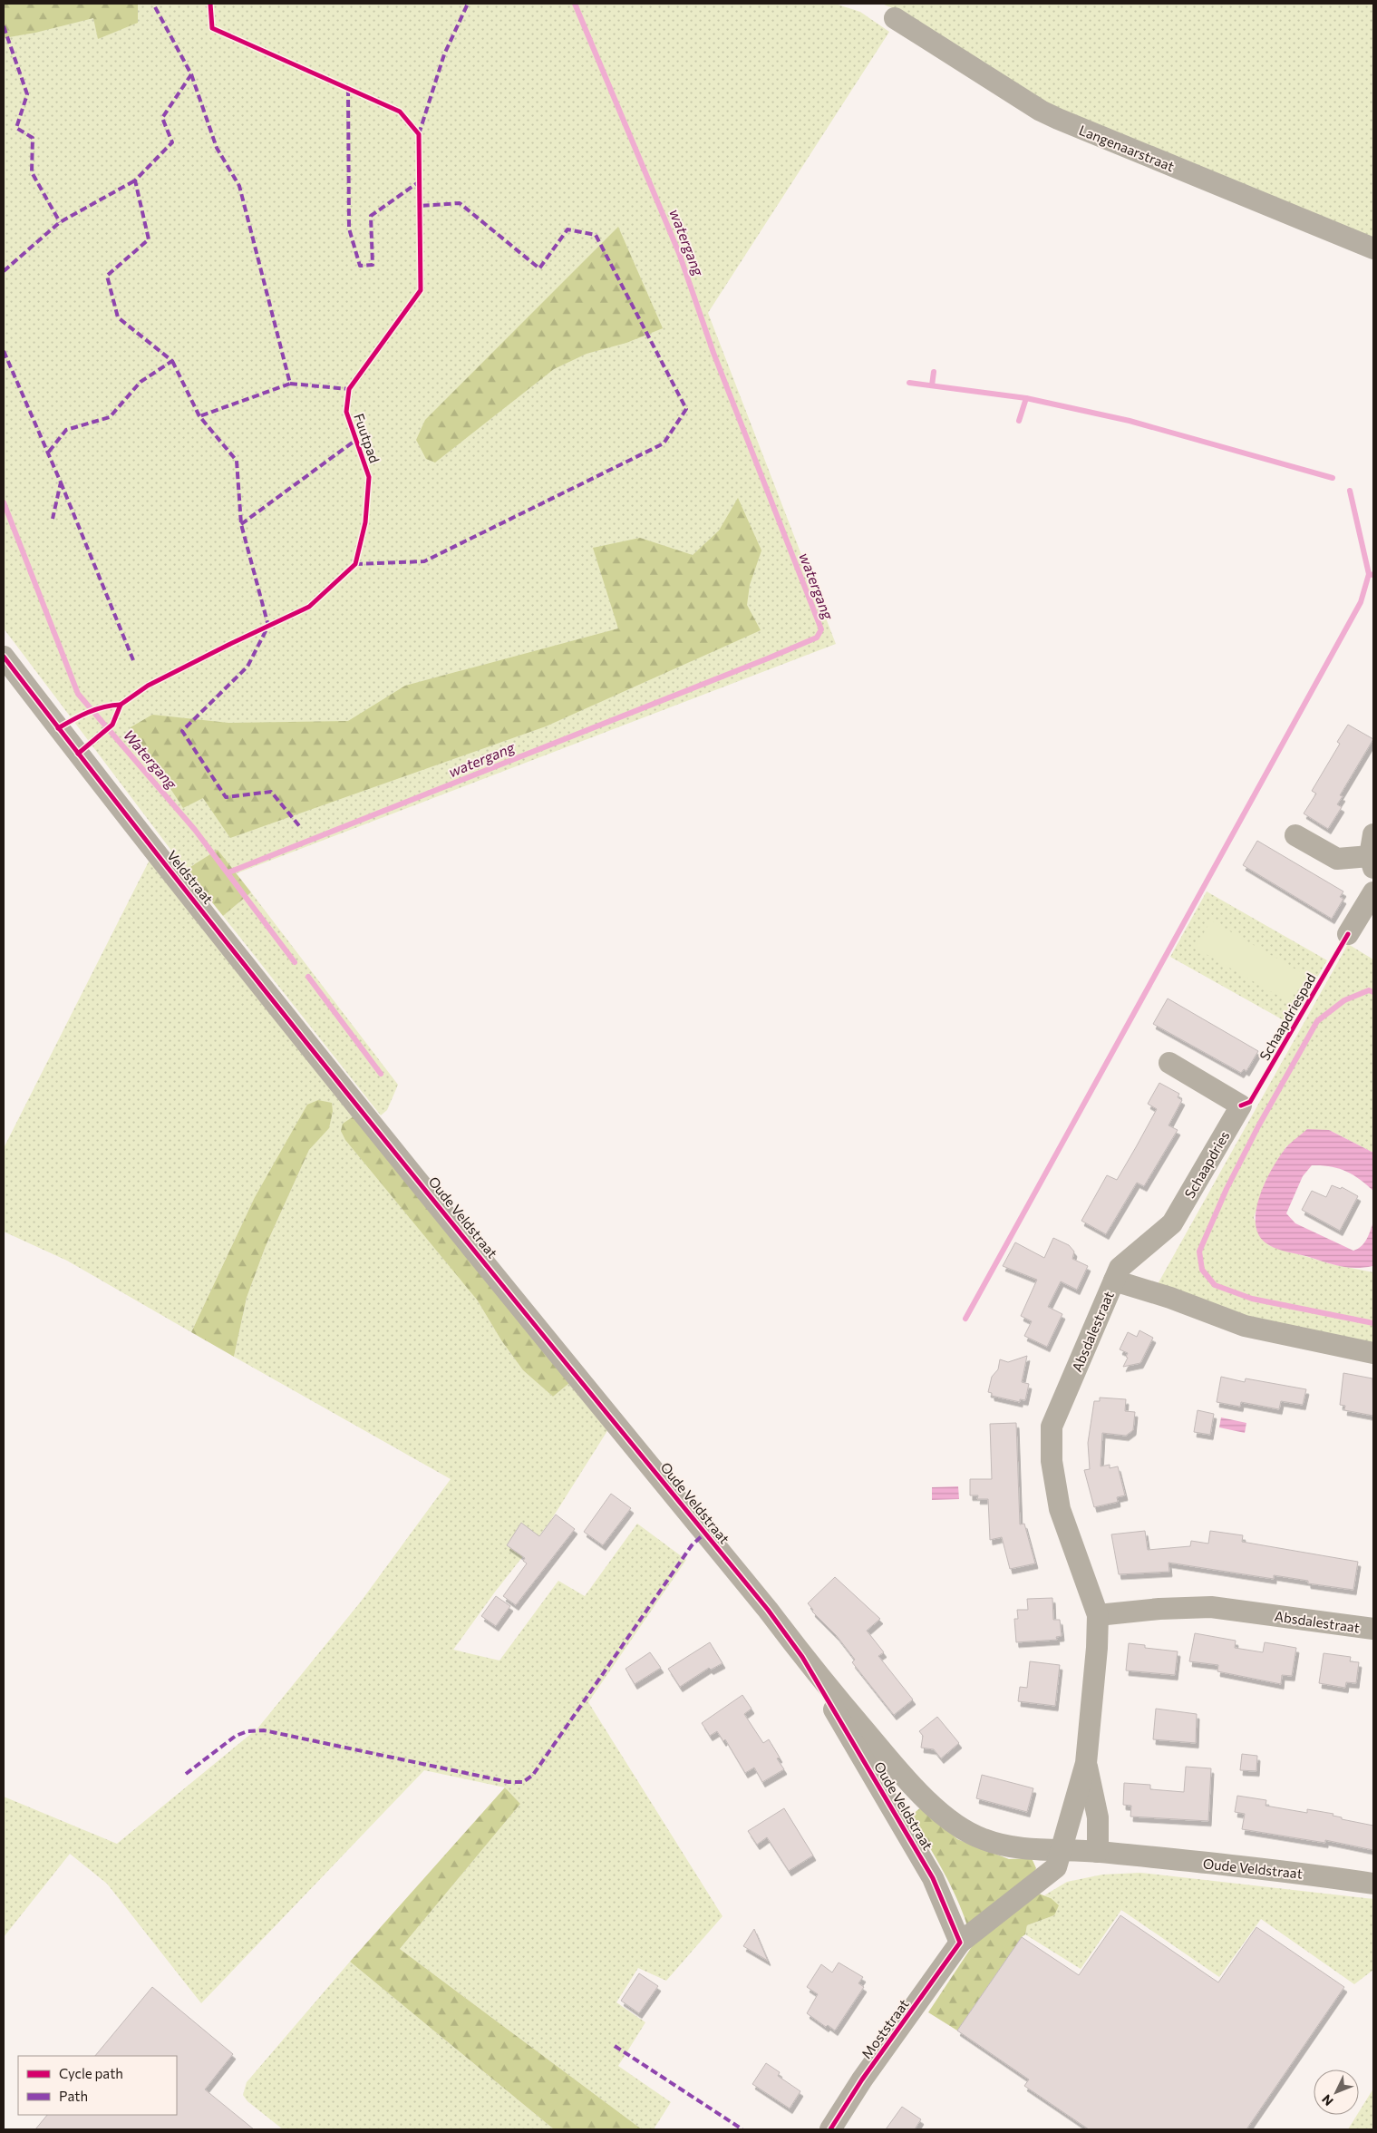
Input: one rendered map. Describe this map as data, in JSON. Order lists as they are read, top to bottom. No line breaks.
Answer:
{"streets":{"street":["Langenaarstraat","Veldstraat","Schaapdries","Oude Veldstraat","Absdalestraat","Moststraat"],"cycle path":["Fuutpad","Schaapdriespad"]},"crossings":[["Veldstraat","Oude Veldstraat"],["Schaapdries","Absdalestraat"],["Oude Veldstraat","Absdalestraat"],["Oude Veldstraat","Moststraat"],["Absdalestraat","Moststraat"]],"water":["watergang","Watergang"],"legend":["Cycle path","Path"],"north":"bottom left"}
